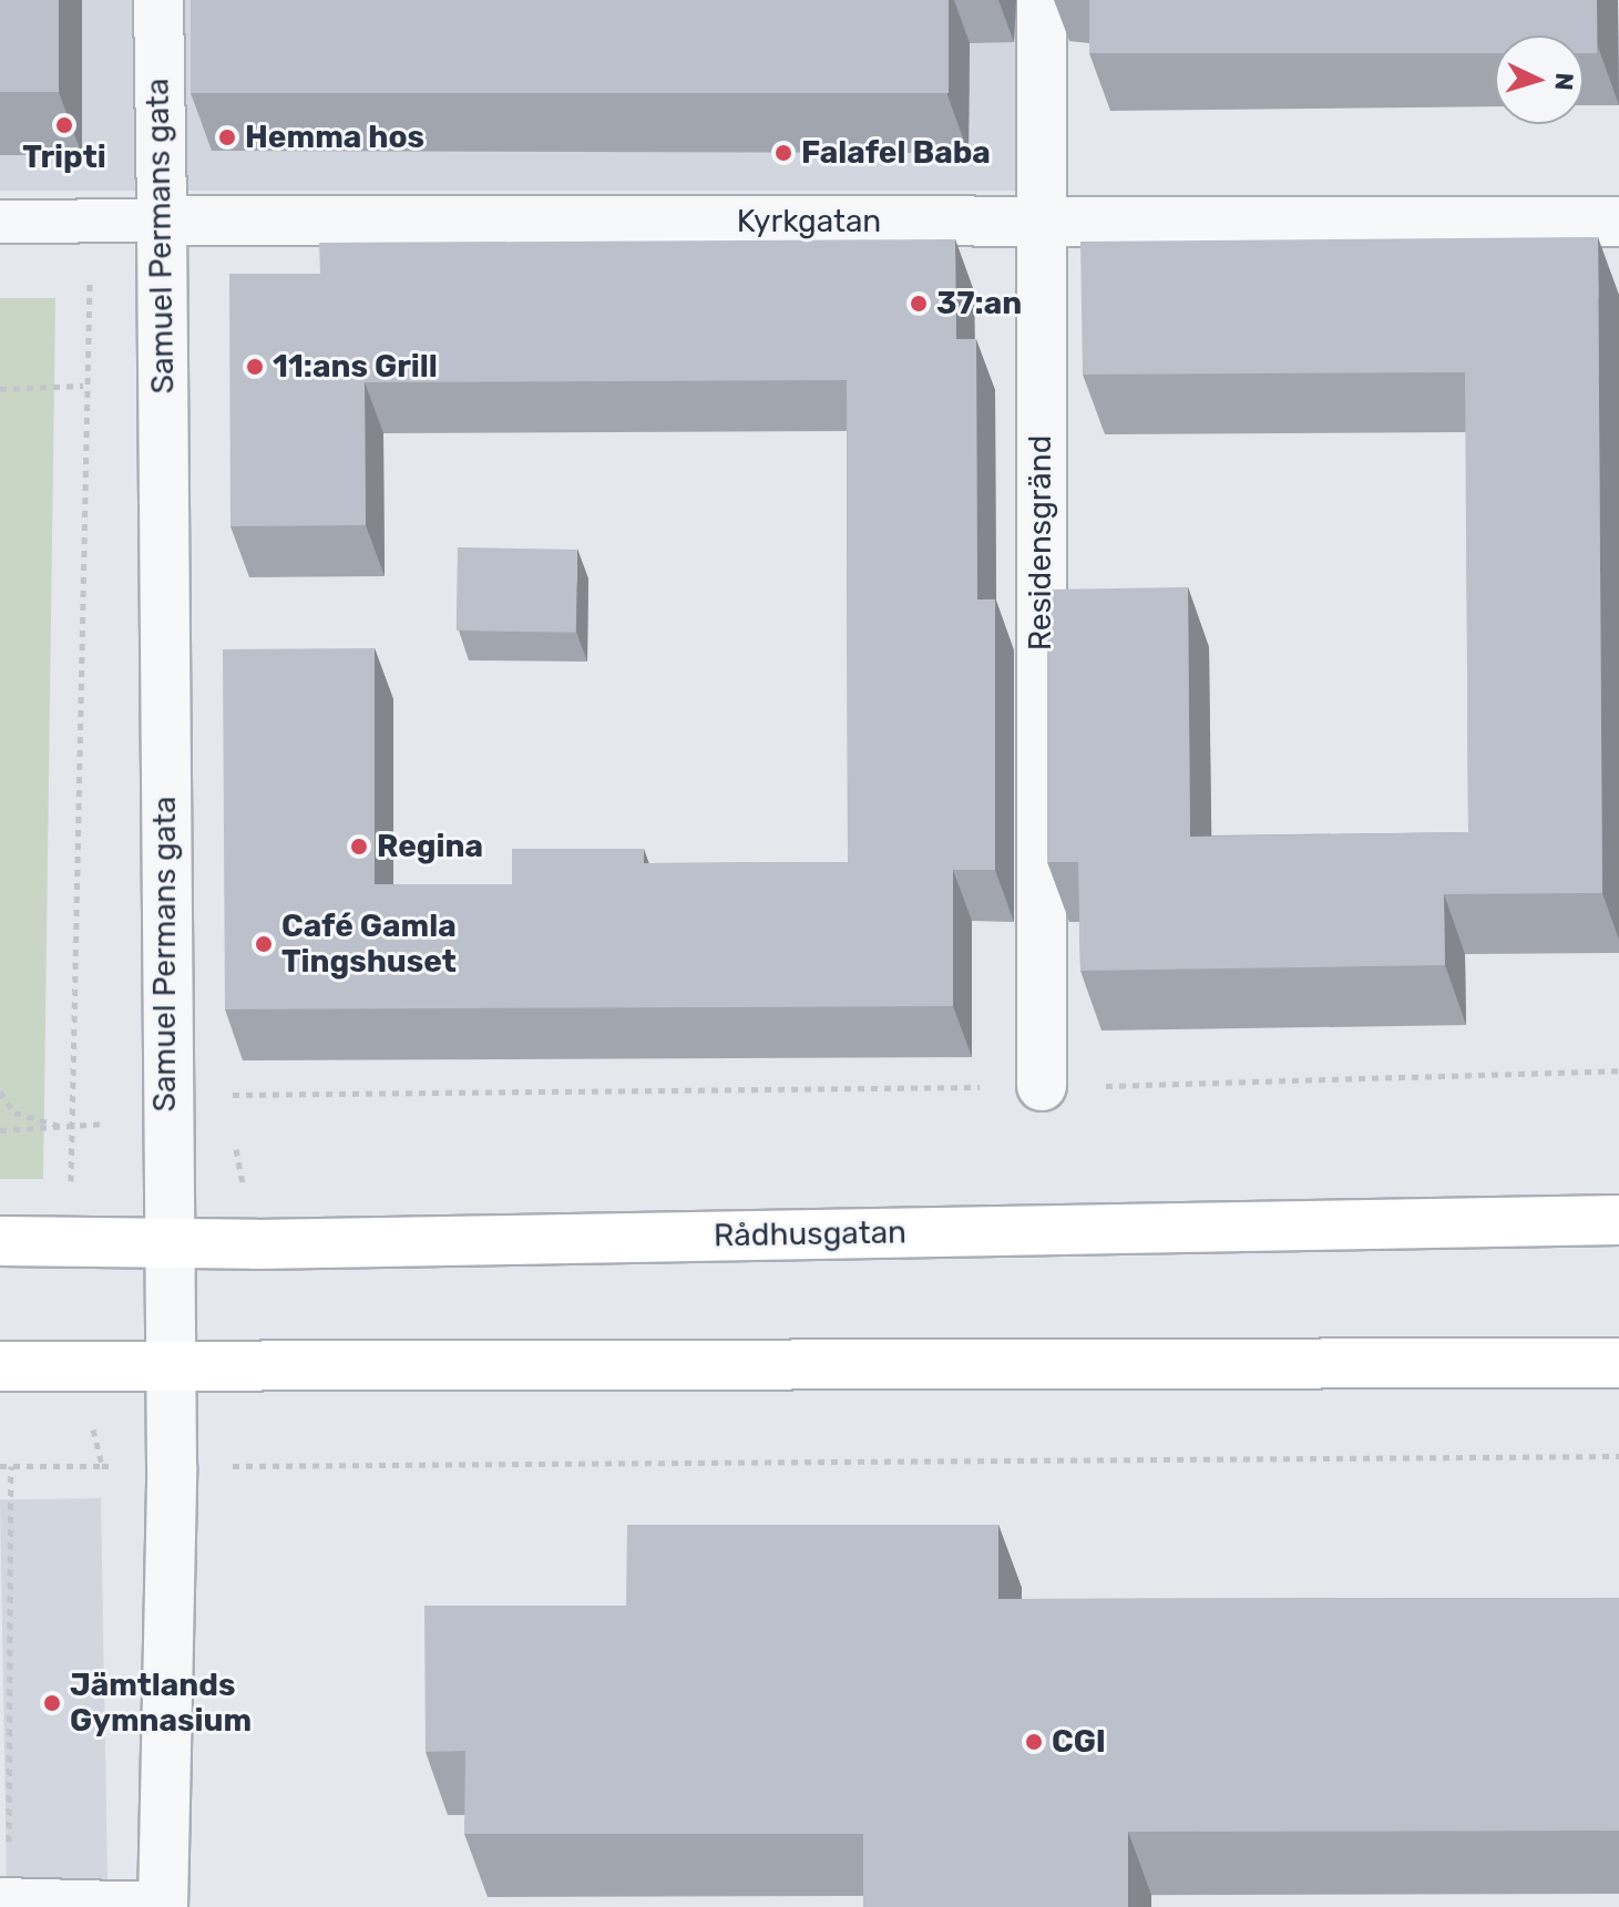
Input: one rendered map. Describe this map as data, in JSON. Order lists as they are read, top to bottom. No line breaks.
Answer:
{"streets":{"main road":["Rådhusgatan"],"street":["Kyrkgatan","Samuel Permans gata","Residensgränd"]},"crossings":[["Kyrkgatan","Samuel Permans gata"],["Kyrkgatan","Residensgränd"],["Samuel Permans gata","Rådhusgatan"]],"places":["Tripti","Hemma hos","Falafel Baba","37:an","11:ans Grill","Regina","Café Gamla Tingshuset","Jämtlands Gymnasium","CGI"],"north":"right"}
